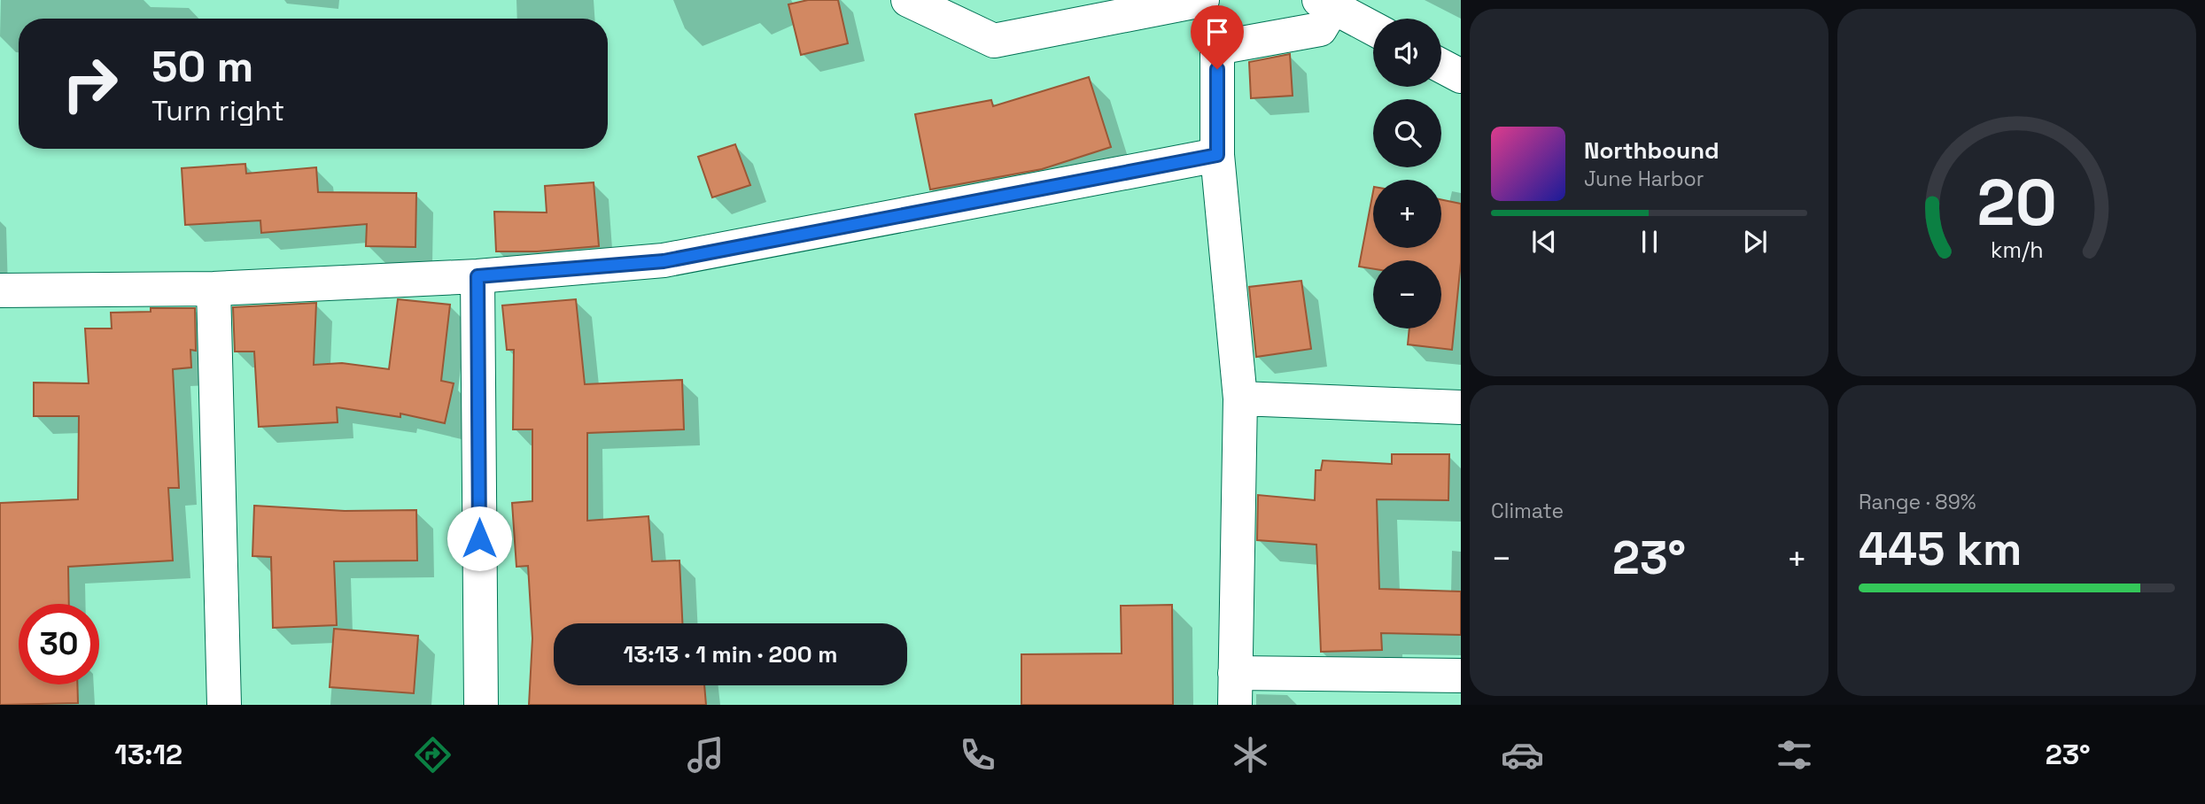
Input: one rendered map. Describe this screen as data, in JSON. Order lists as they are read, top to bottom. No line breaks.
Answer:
{"page":{"map_buttons":["+","−"],"turn":["50 m","Turn right"],"song":["Northbound","June Harbor"],"tile":["Climate",["Range · 89%","445 km"]],"heat":["−","23°","+"],"limit":"30","trip":"13:13 · 1 min · 200 m","tabs":["13:12","23°"],"gauge":["20","km/h"]}}
